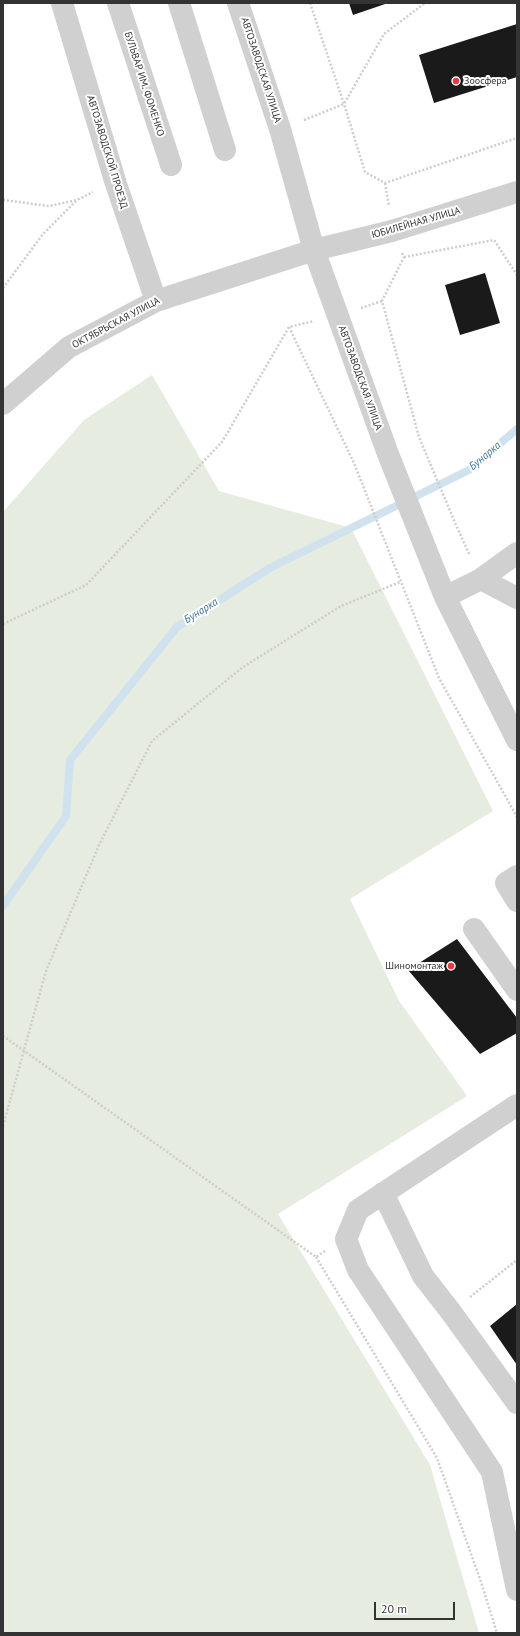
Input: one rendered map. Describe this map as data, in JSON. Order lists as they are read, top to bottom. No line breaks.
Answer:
{"streets":{"street":["АВТОЗАВОДСКАЯ УЛИЦА","БУЛЬВАР ИМ. ФОМЕНКО","АВТОЗАВОДСКОЙ ПРОЕЗД","ЮБИЛЕЙНАЯ УЛИЦА","ОКТЯБРЬСКАЯ УЛИЦА"]},"crossings":[["АВТОЗАВОДСКАЯ УЛИЦА","ЮБИЛЕЙНАЯ УЛИЦА"],["АВТОЗАВОДСКАЯ УЛИЦА","ОКТЯБРЬСКАЯ УЛИЦА"],["АВТОЗАВОДСКОЙ ПРОЕЗД","ОКТЯБРЬСКАЯ УЛИЦА"],["ЮБИЛЕЙНАЯ УЛИЦА","ОКТЯБРЬСКАЯ УЛИЦА"]],"water":["Бунарка"],"places":["Зоосфера","Шиномонтаж"],"scale_bar":"20 m"}
